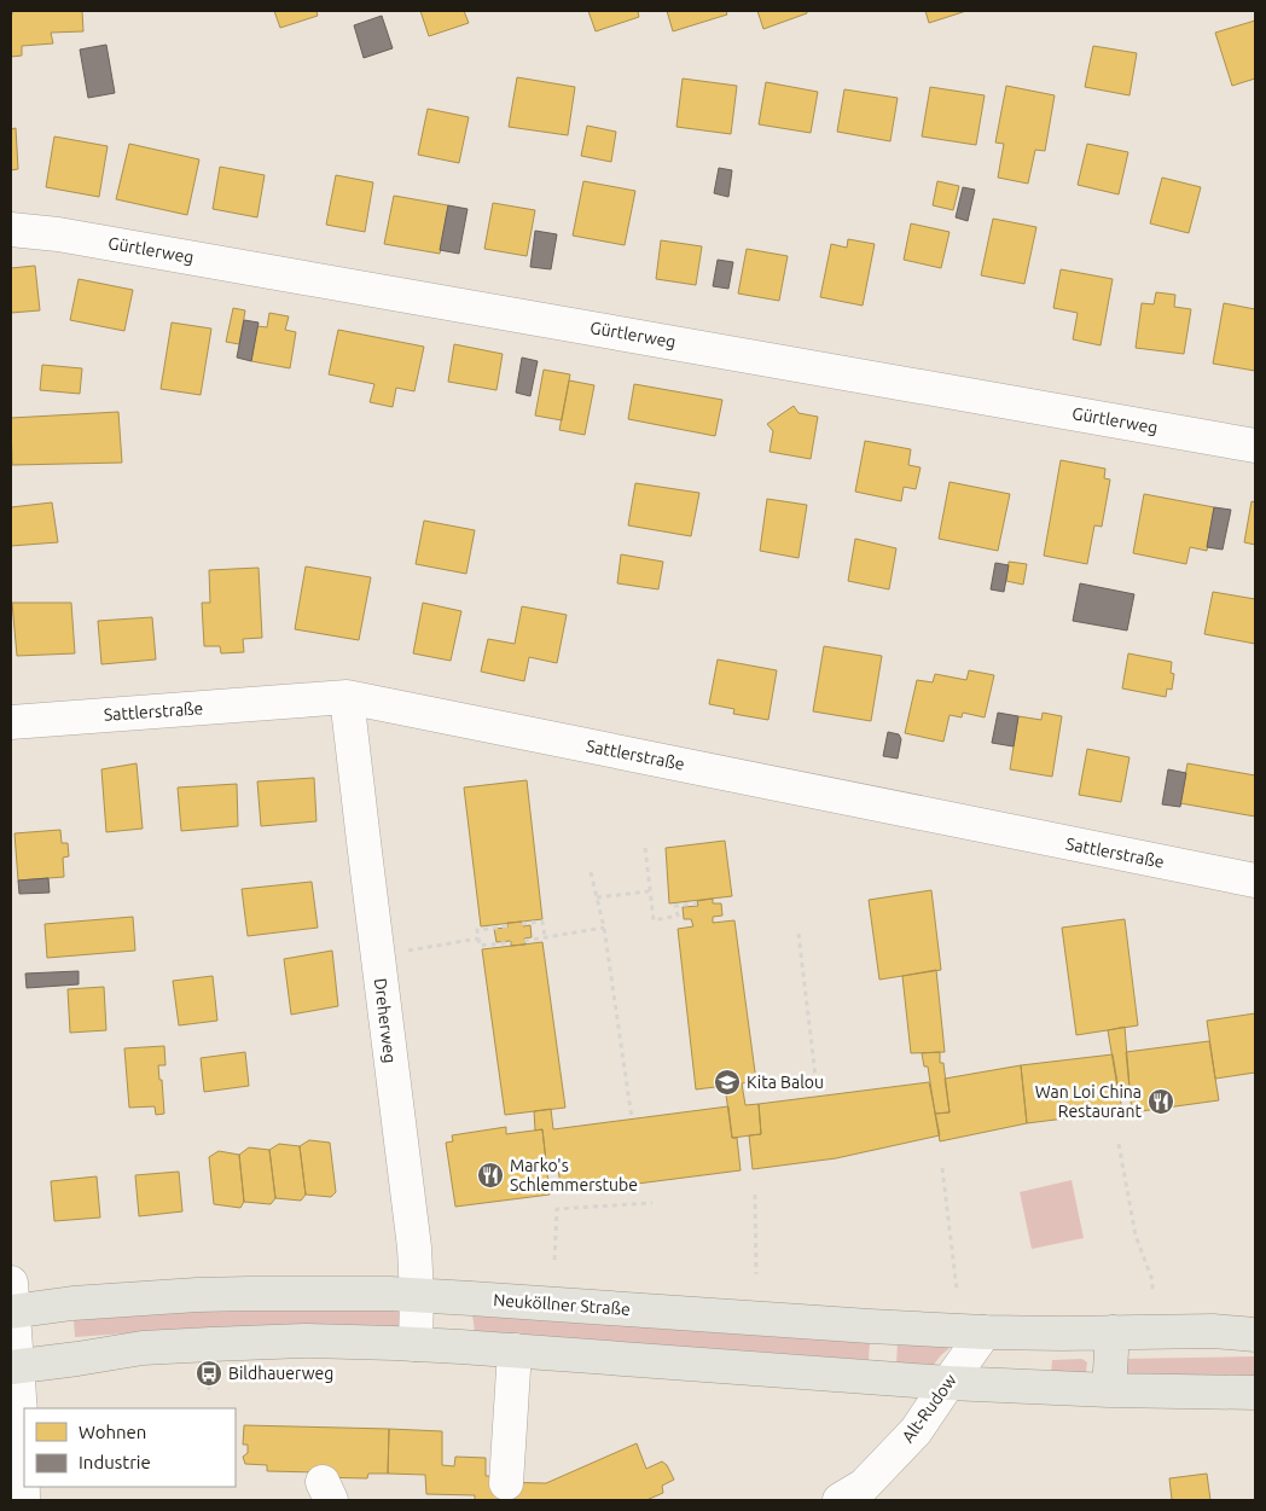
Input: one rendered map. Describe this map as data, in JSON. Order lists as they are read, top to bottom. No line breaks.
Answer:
{"streets":{"main road":["Neuköllner Straße"],"street":["Gürtlerweg","Sattlerstraße","Dreherweg","Alt-Rudow"]},"crossings":[["Sattlerstraße","Dreherweg"],["Dreherweg","Neuköllner Straße"],["Neuköllner Straße","Alt-Rudow"]],"places":{"school or university":["Kita Balou"],"restaurant":["Wan Loi China Restaurant","Marko's Schlemmerstube"],"bus stop":["Bildhauerweg"]},"legend":["Wohnen","Industrie"]}
